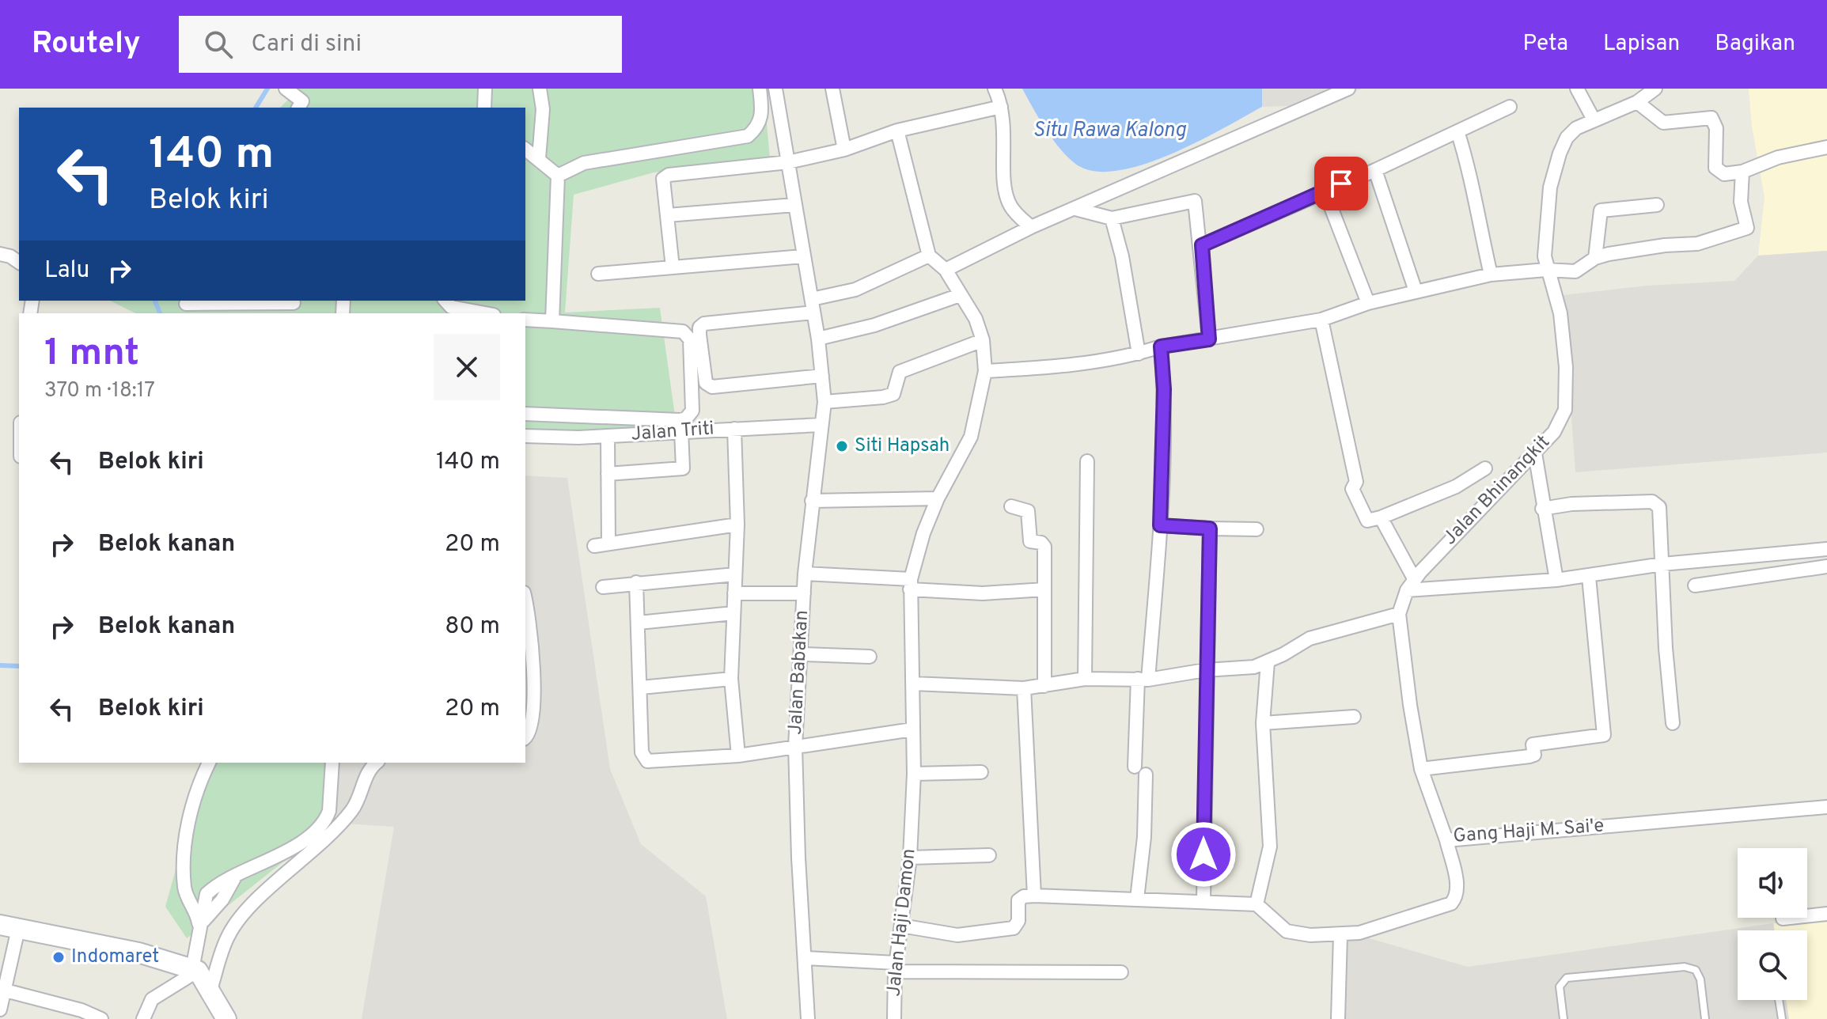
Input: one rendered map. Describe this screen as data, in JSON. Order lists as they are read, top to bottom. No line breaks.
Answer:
{"streets":{"street":["Jalan Triti","Jalan Bhinangkit","Jalan Babakan","Gang Haji M. Sai'e","Jalan Haji Damon"]},"crossings":[["Jalan Triti","Jalan Babakan"],["Jalan Bhinangkit","Gang Haji M. Sai'e"]],"water":["Situ Rawa Kalong"],"places":["Siti Hapsah","Indomaret"],"page":{"header":"Routely","search":"Cari di sini","nav":["Peta","Lapisan","Bagikan"],"turn":["140 m","Belok kiri"],"then":"Lalu","heading":["1 mnt","370 m · 18:17"],"list":[{"name":"Belok kiri","value":"140 m"},{"name":"Belok kanan","value":"20 m"},{"name":"Belok kanan","value":"80 m"},{"name":"Belok kiri","value":"20 m"}]}}
